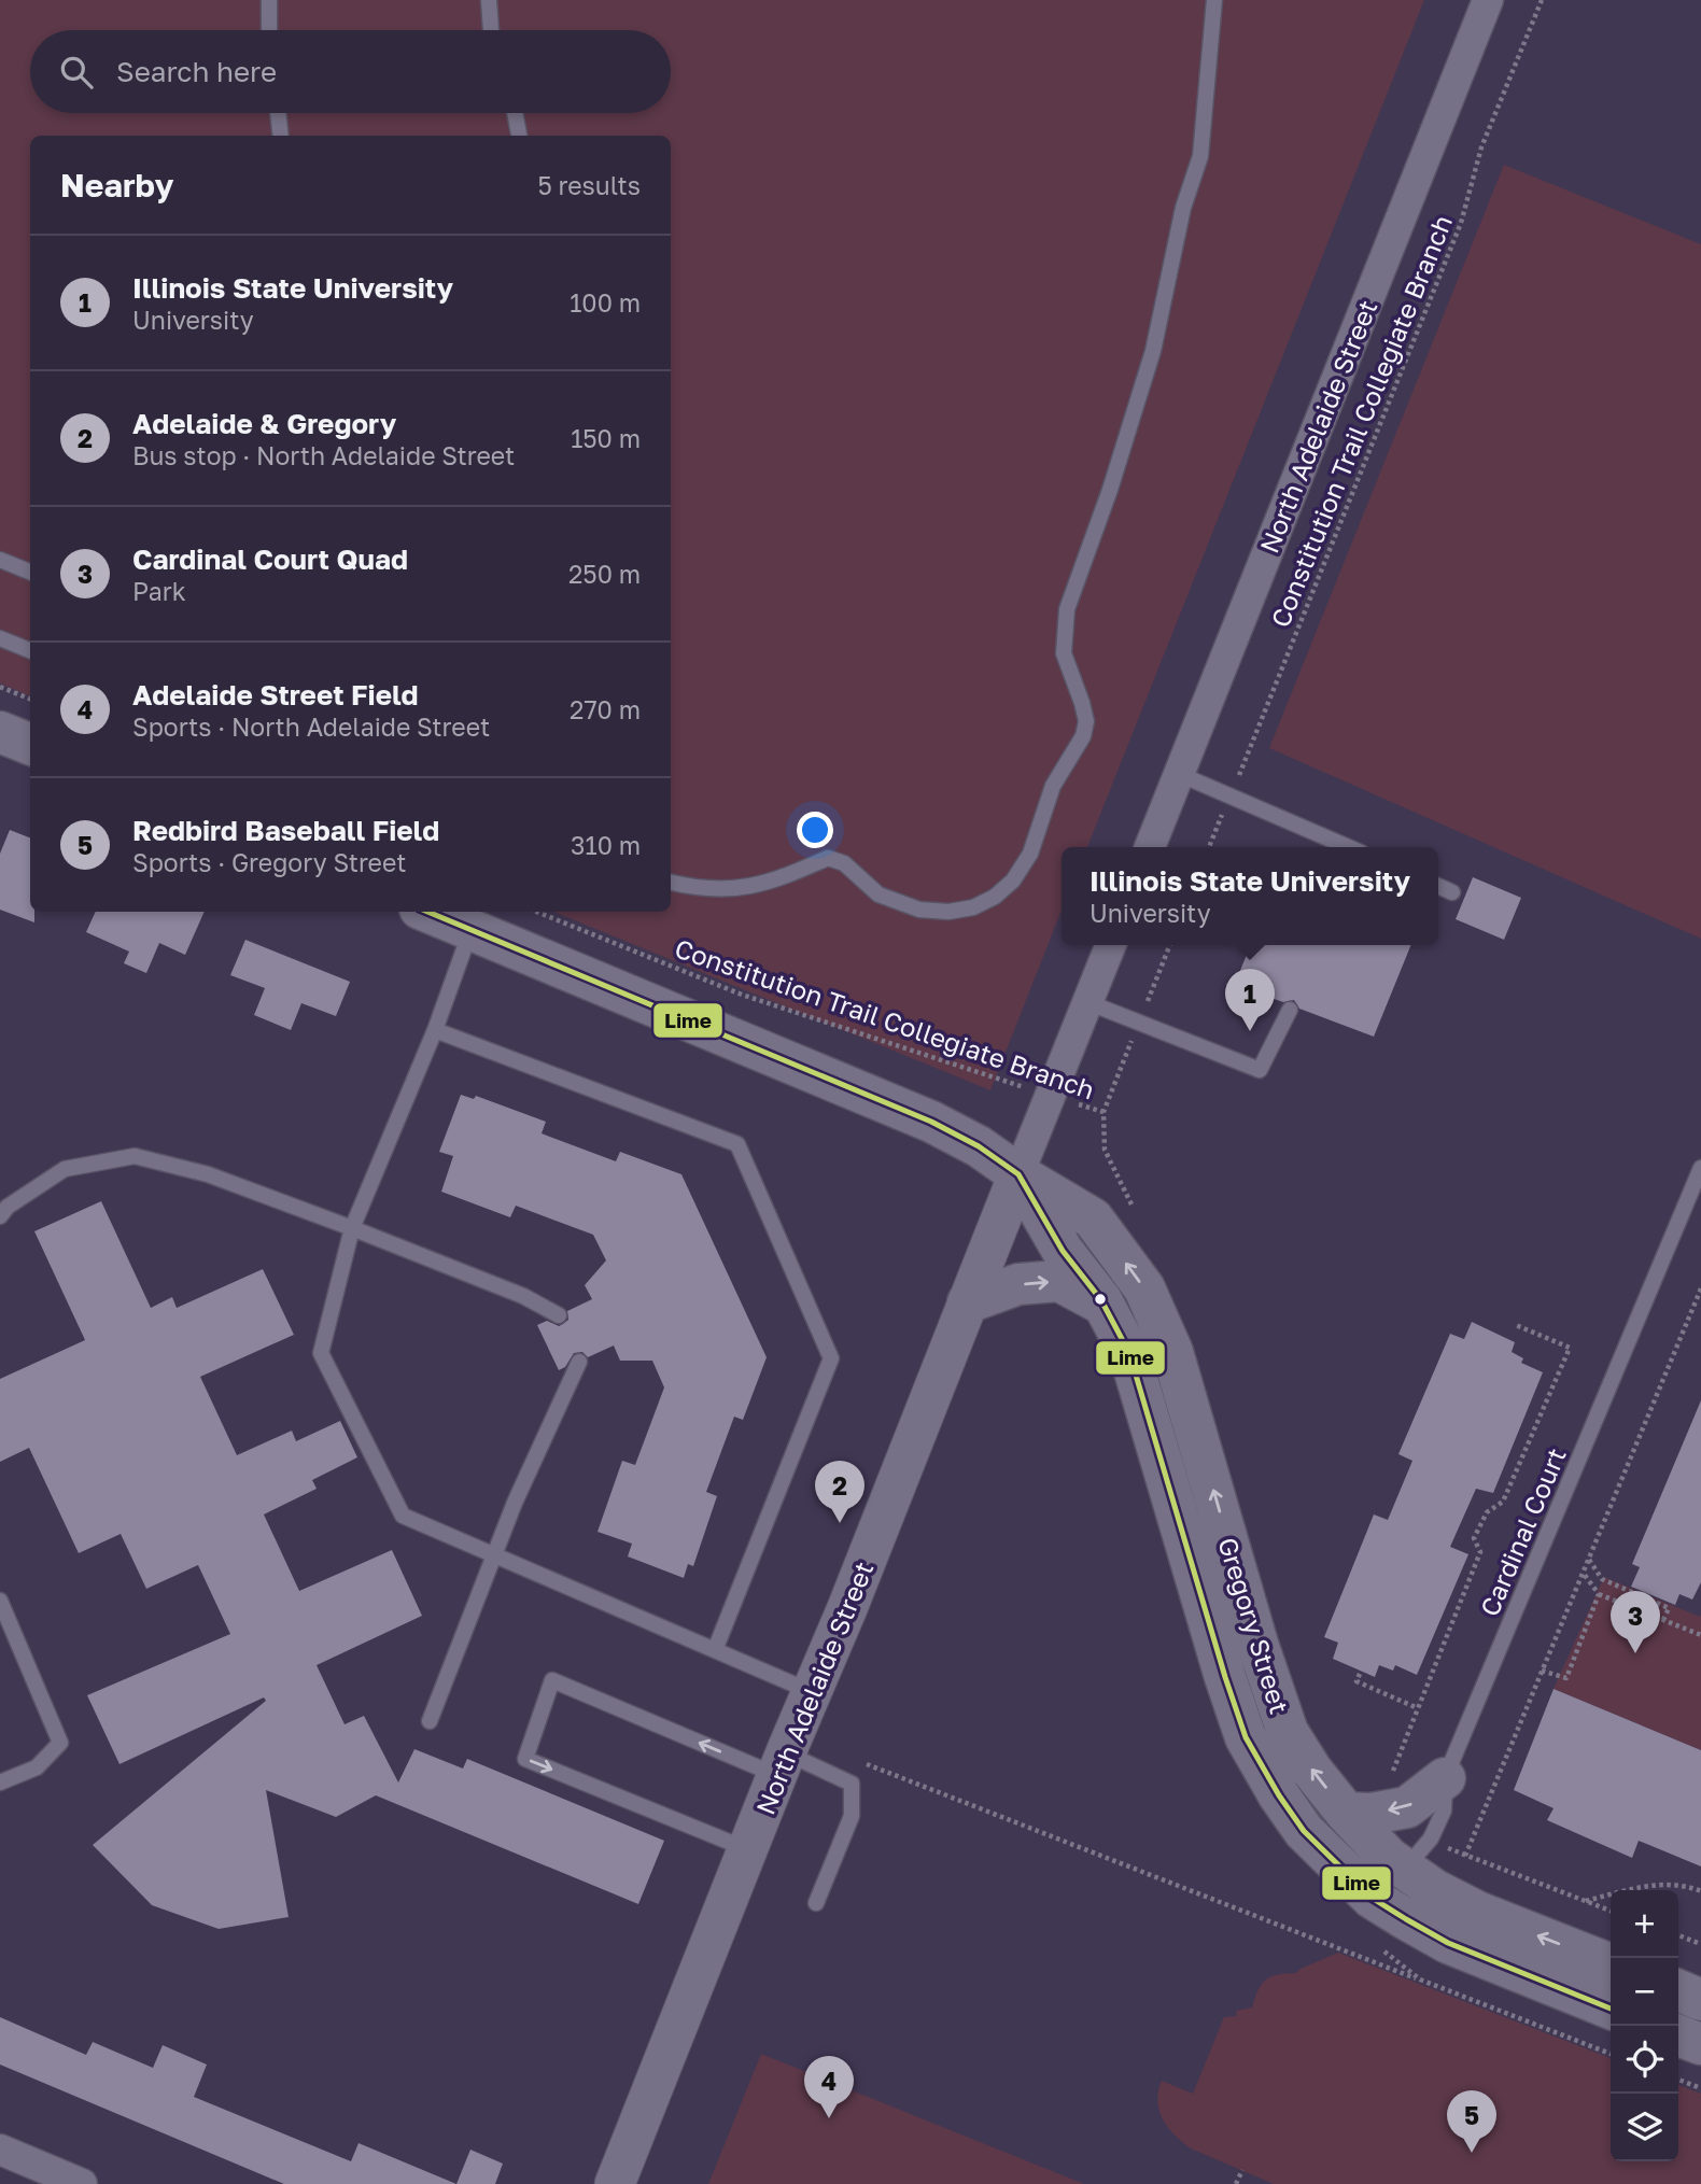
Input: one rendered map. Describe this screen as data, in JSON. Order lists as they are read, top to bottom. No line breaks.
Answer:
{"streets":{"main road":["Gregory Street"],"street":["North Adelaide Street"],"lane":["Cardinal Court"],"path":["Constitution Trail Collegiate Branch"]},"crossings":[["Constitution Trail Collegiate Branch","North Adelaide Street"],["North Adelaide Street","Gregory Street"],["Cardinal Court","Gregory Street"]],"lines":["transit line Lime"],"page":{"search":"Search here","heading":["Nearby","5 results"],"list":[{"mark":"1","name":"Illinois State University","note":"University","value":"100 m"},{"mark":"2","name":"Adelaide & Gregory","note":"Bus stop · North Adelaide Street","value":"150 m"},{"mark":"3","name":"Cardinal Court Quad","note":"Park","value":"250 m"},{"mark":"4","name":"Adelaide Street Field","note":"Sports · North Adelaide Street","value":"270 m"},{"mark":"5","name":"Redbird Baseball Field","note":"Sports · Gregory Street","value":"310 m"}],"popup":["Illinois State University","University"],"pins":["1","2","3","4","5"],"map_buttons":["+","−"]}}
